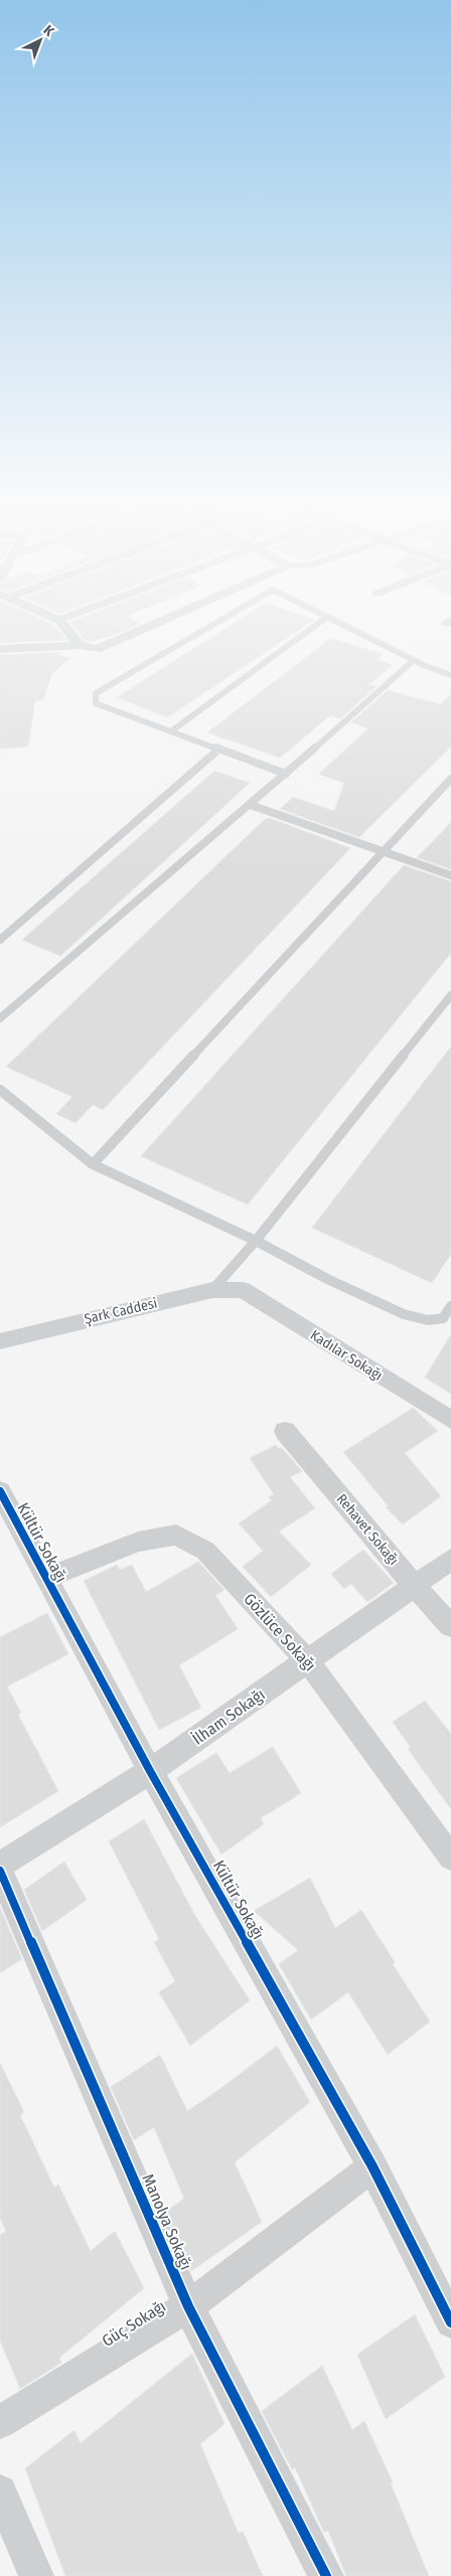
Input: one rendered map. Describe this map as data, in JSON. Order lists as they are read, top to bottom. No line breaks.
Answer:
{"streets":{"street":["Şark Caddesi","Kadılar Sokağı","Rehavet Sokağı","Kültür Sokağı","Gözlüce Sokağı","İlham Sokağı","Manolya Sokağı","Güç Sokağı"]},"crossings":[["Şark Caddesi","Kadılar Sokağı"],["Rehavet Sokağı","İlham Sokağı"],["Kültür Sokağı","Gözlüce Sokağı"],["Kültür Sokağı","İlham Sokağı"],["Kültür Sokağı","Güç Sokağı"],["Gözlüce Sokağı","İlham Sokağı"],["Manolya Sokağı","Güç Sokağı"]],"north":"top right"}
